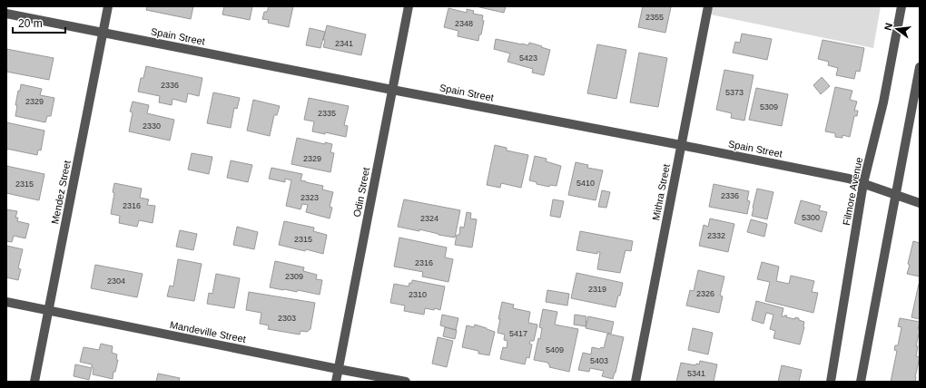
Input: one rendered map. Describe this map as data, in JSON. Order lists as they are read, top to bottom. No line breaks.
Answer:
{"streets":{"street":["Spain Street","Filmore Avenue","Mendez Street","Odin Street","Mithra Street","Mandeville Street"]},"crossings":[["Spain Street","Filmore Avenue"],["Spain Street","Mendez Street"],["Spain Street","Odin Street"],["Spain Street","Mithra Street"],["Mendez Street","Mandeville Street"],["Odin Street","Mandeville Street"]],"house_numbers":["2355","2348","2341","5423","2336","5373","2329","5309","2335","2330","2329","5410","2315","2336","2323","2316","5300","2324","2332","2315","2316","2309","2304","2319","2326","2310","2303","5417","5409","5403","5341"],"scale_bar":"20 m","north":"left"}
